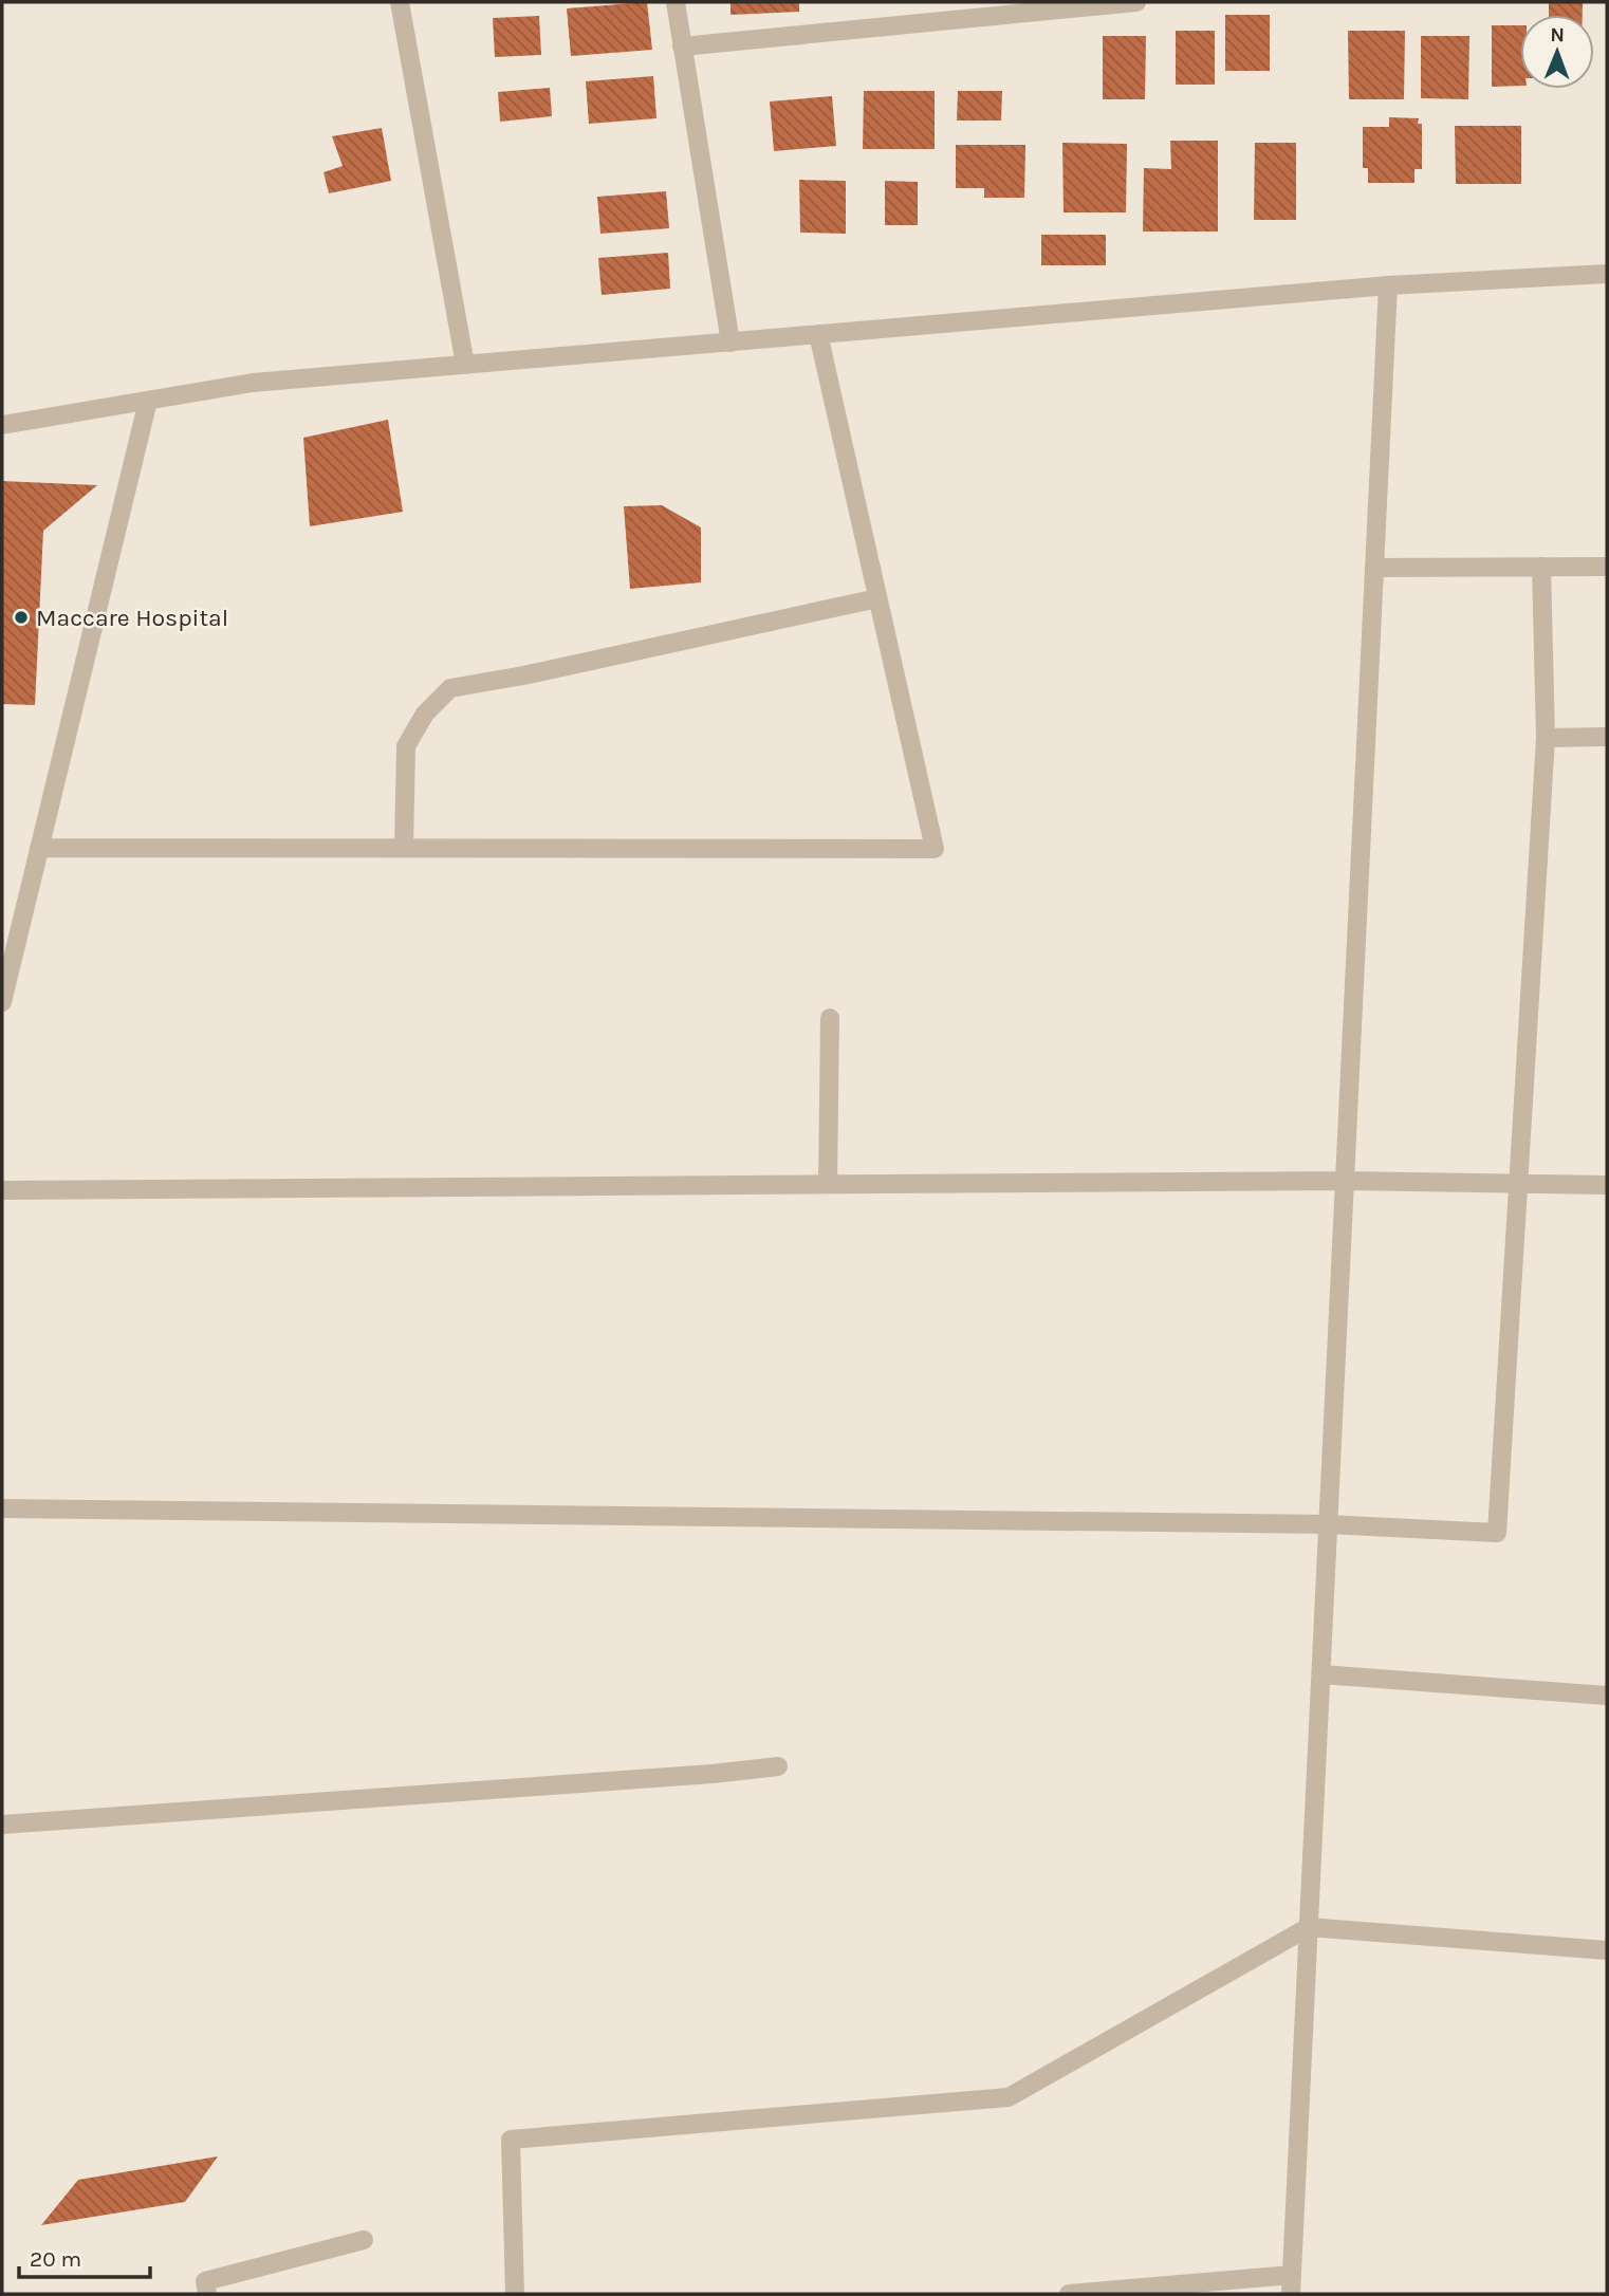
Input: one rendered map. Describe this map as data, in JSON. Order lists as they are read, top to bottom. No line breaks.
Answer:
{"places":["Maccare Hospital"],"scale_bar":"20 m","north":"top"}
